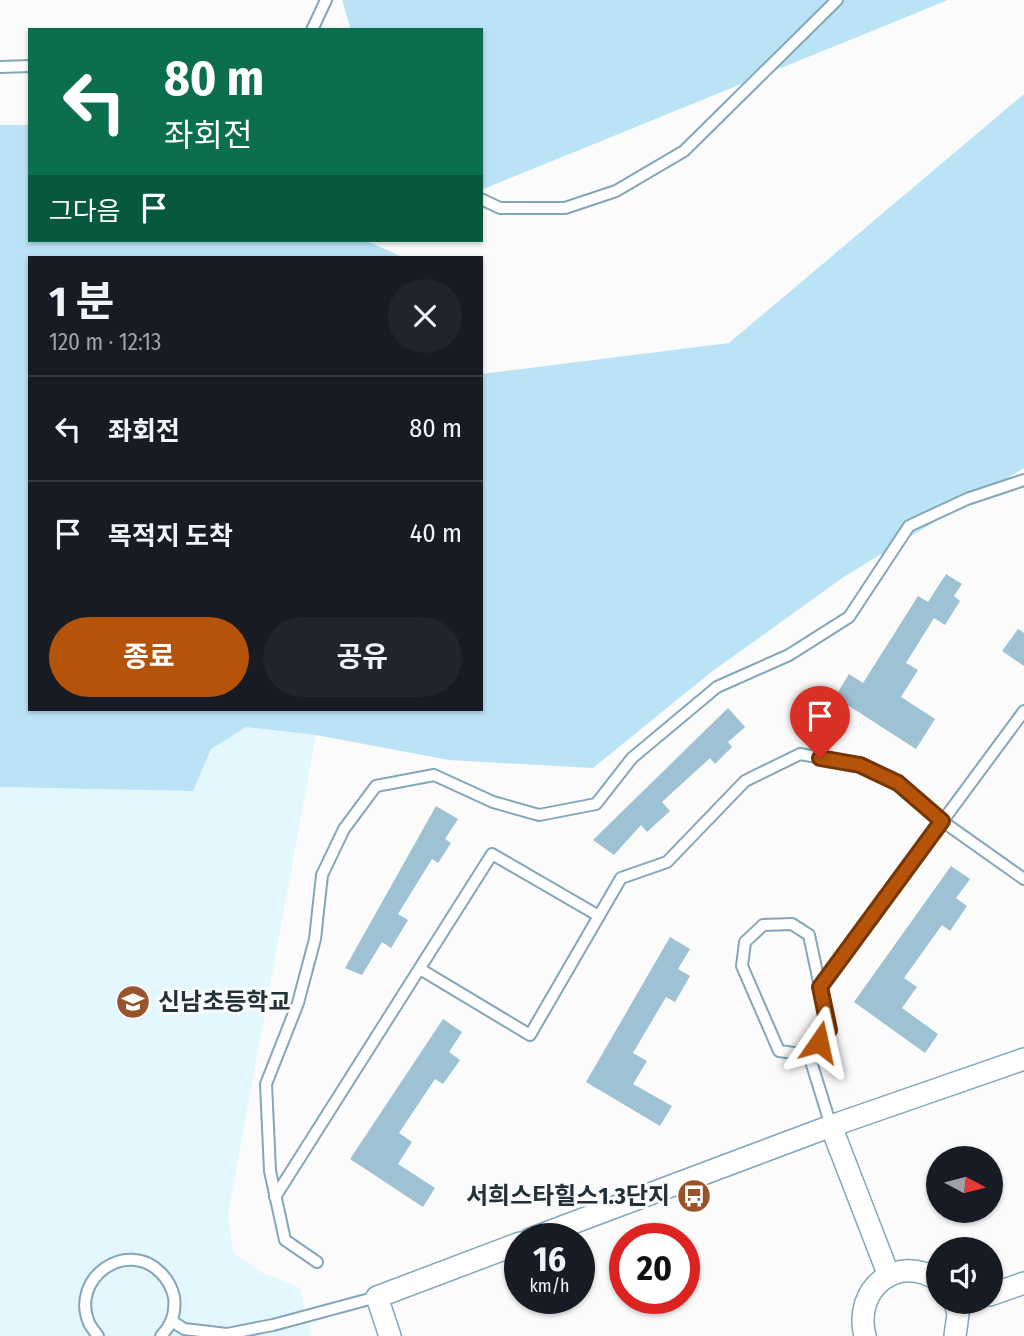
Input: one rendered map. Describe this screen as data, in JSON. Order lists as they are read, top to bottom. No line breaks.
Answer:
{"places":{"school or university":["신남초등학교"],"bus stop":["서희스타힐스1.3단지"]},"north":"right","page":{"turn":["80 m","좌회전"],"then":"그다음","heading":["1 분","120 m · 12:13"],"list":[{"name":"좌회전","value":"80 m"},{"name":"목적지 도착","value":"40 m"}],"buttons":["종료","공유"],"speed":"16 km/h","limit":"20"}}
